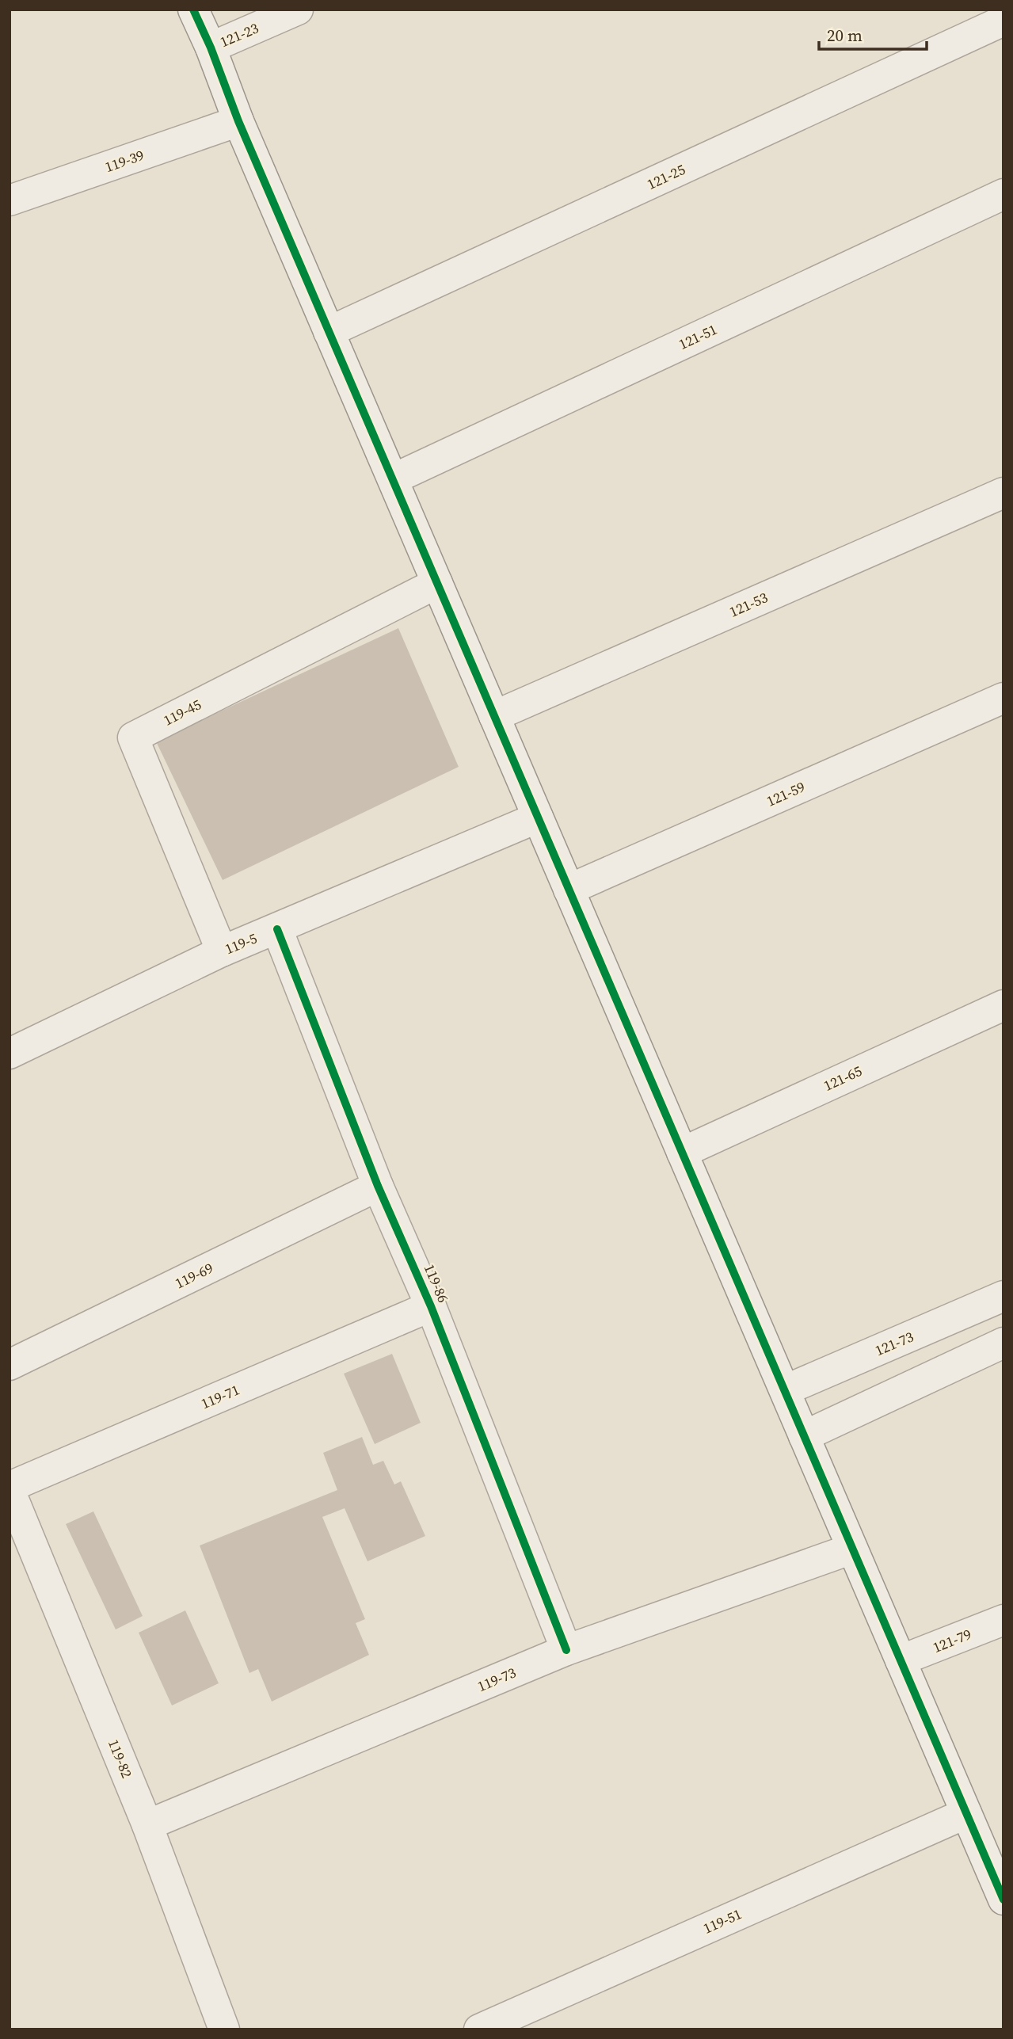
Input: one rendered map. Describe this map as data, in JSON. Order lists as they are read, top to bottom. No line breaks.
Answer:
{"streets":{"street":["121-23","119-39","121-25","121-51","121-53","119-45","121-59","119-5","121-65","119-69","119-86","121-73","119-71","121-79","119-73","119-82","119-51"]},"crossings":[["119-45","119-5"],["119-5","119-86"],["119-69","119-86"],["119-86","119-71"],["119-86","119-73"],["119-71","119-82"],["119-73","119-82"]],"scale_bar":"20 m"}
